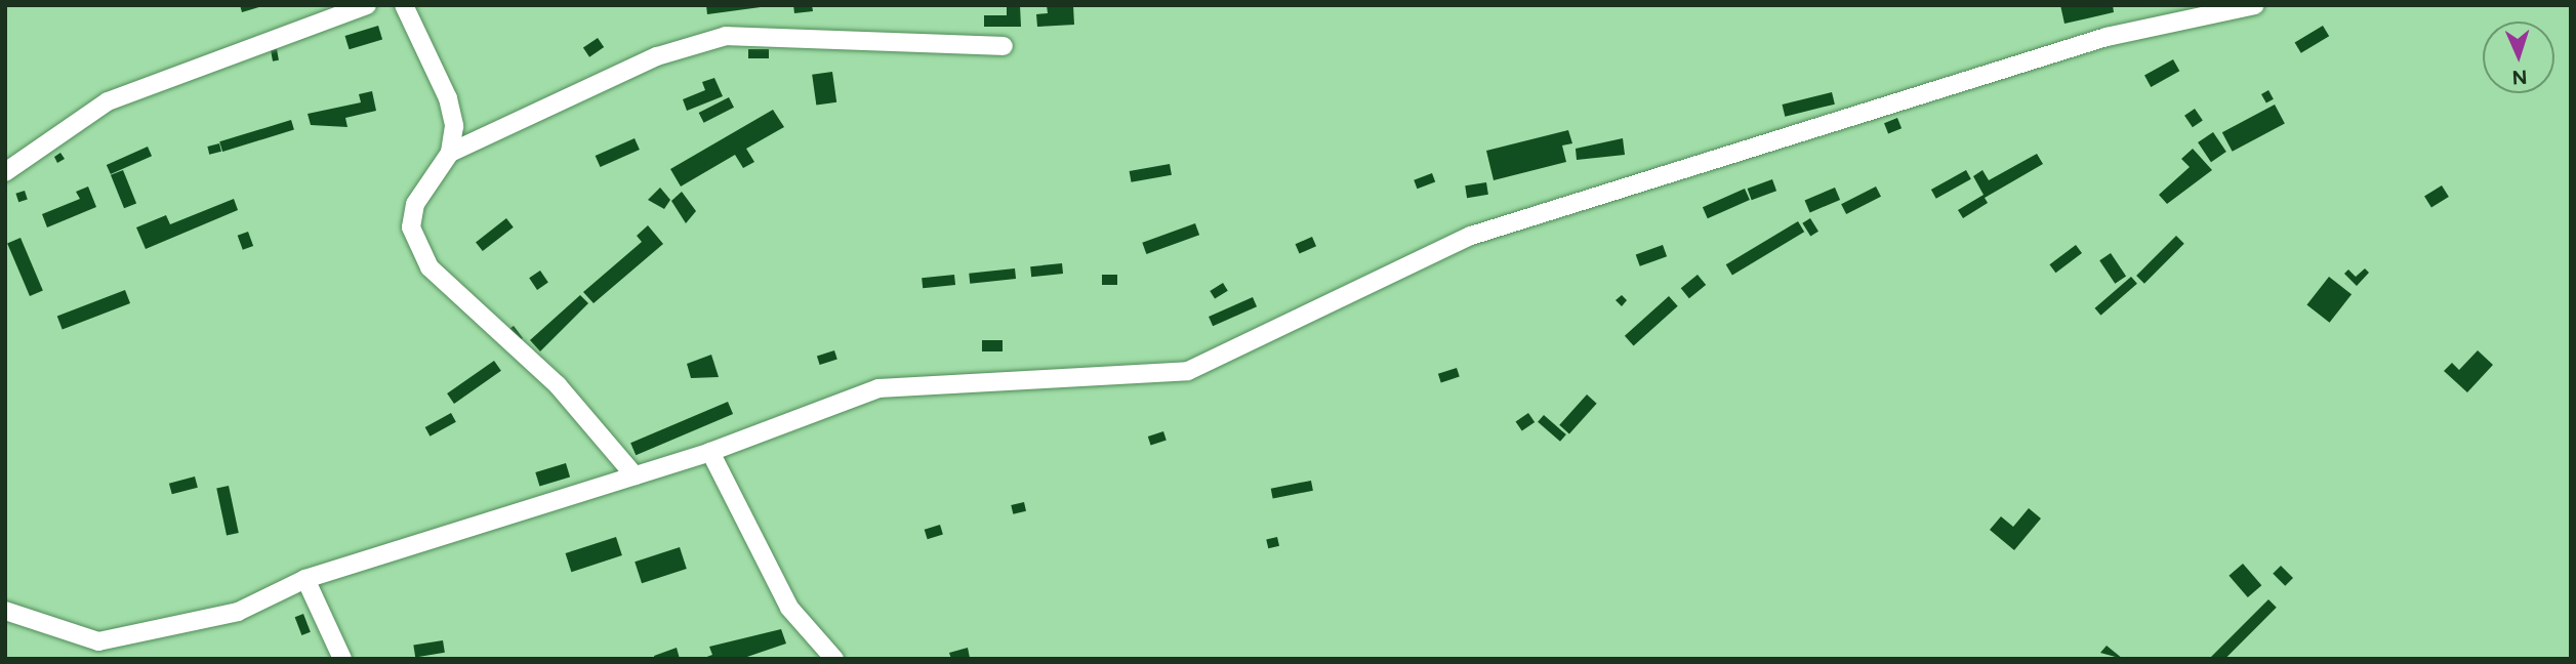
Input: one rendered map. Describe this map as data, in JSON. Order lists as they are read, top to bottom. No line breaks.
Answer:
{"north":"bottom"}
